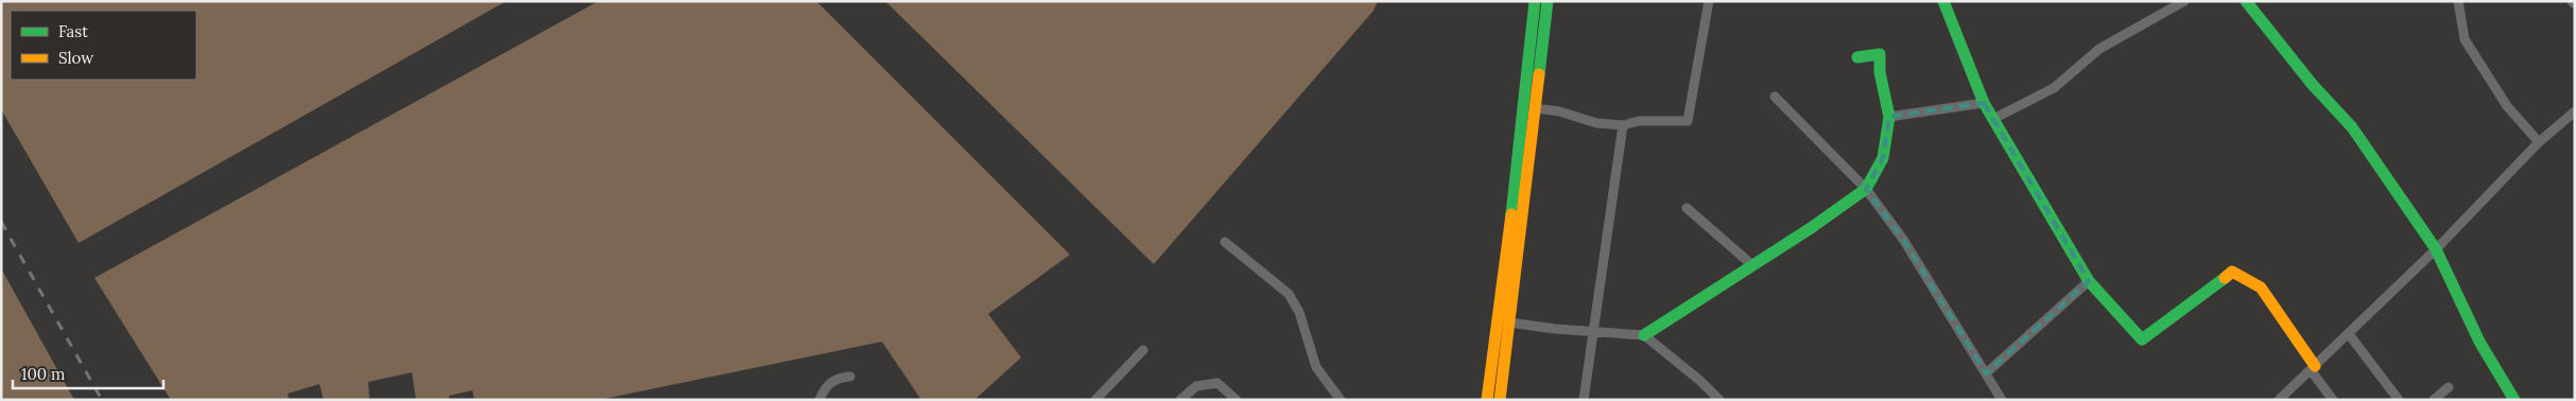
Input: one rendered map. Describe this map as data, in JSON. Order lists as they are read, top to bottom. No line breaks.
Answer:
{"legend":["Fast","Slow"],"scale_bar":"100 m"}
